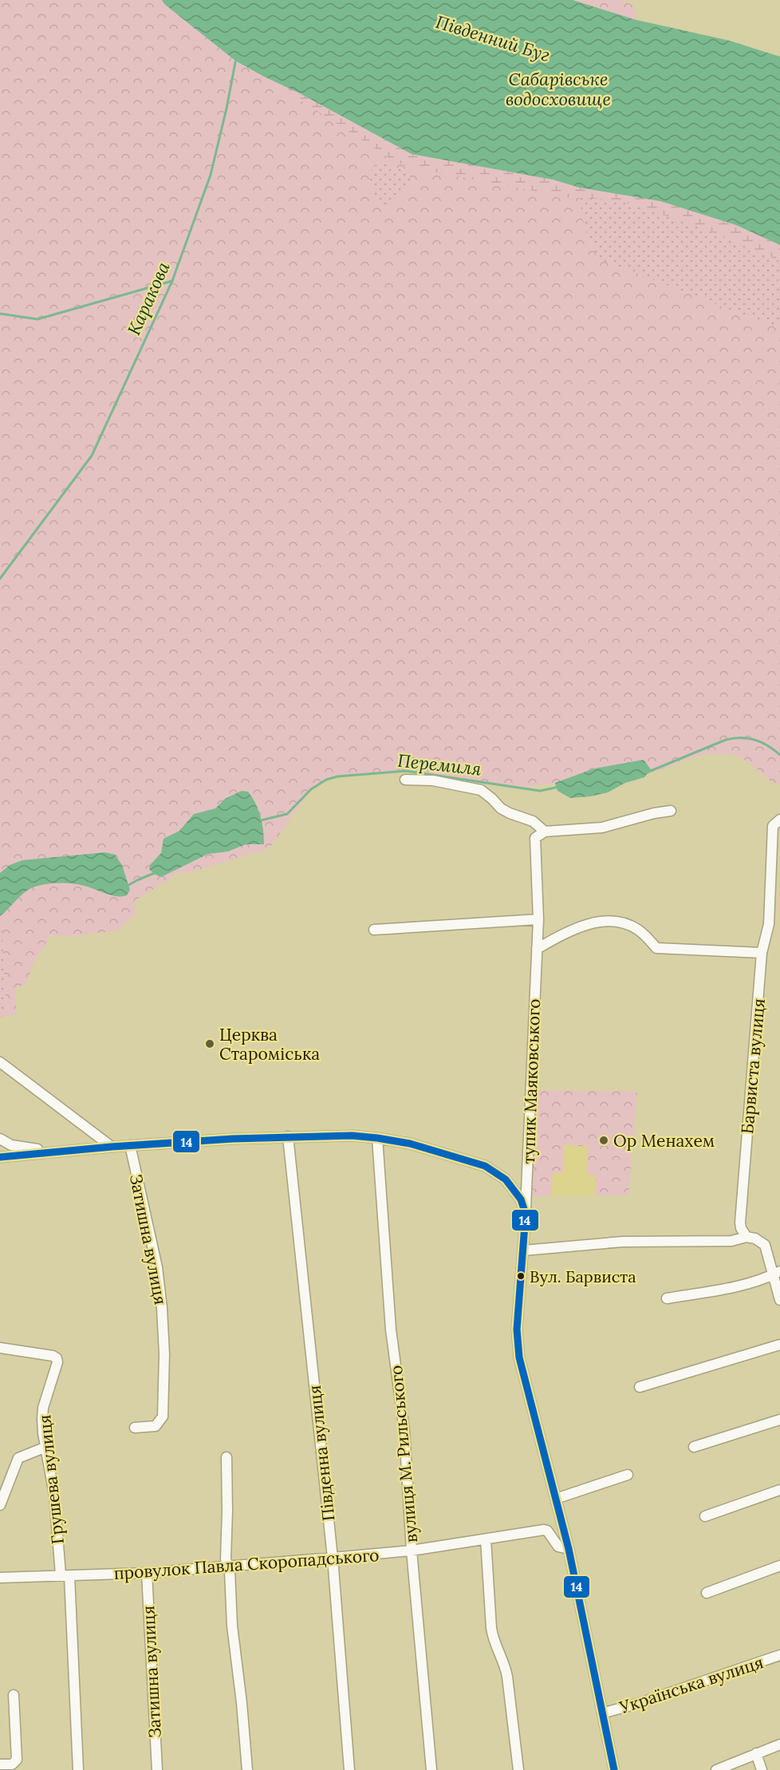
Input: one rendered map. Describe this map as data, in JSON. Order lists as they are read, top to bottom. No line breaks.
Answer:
{"streets":{"street":["Барвиста вулиця","тупик Маяковського","Затишна вулиця","Південна вулиця","вулиця М. Рильського","Грушева вулиця","провулок Павла Скоропадського","Українська вулиця"]},"crossings":[["тупик Маяковського","провулок Павла Скоропадського"],["тупик Маяковського","Українська вулиця"],["Затишна вулиця","провулок Павла Скоропадського"],["Південна вулиця","провулок Павла Скоропадського"],["вулиця М. Рильського","провулок Павла Скоропадського"],["Грушева вулиця","провулок Павла Скоропадського"]],"water":["Південний Буг","Сабарівське водосховище","Каракова","Перемиля"],"places":["Церква Староміська","Ор Менахем","Вул. Барвиста"],"lines":["transit line 14"]}
